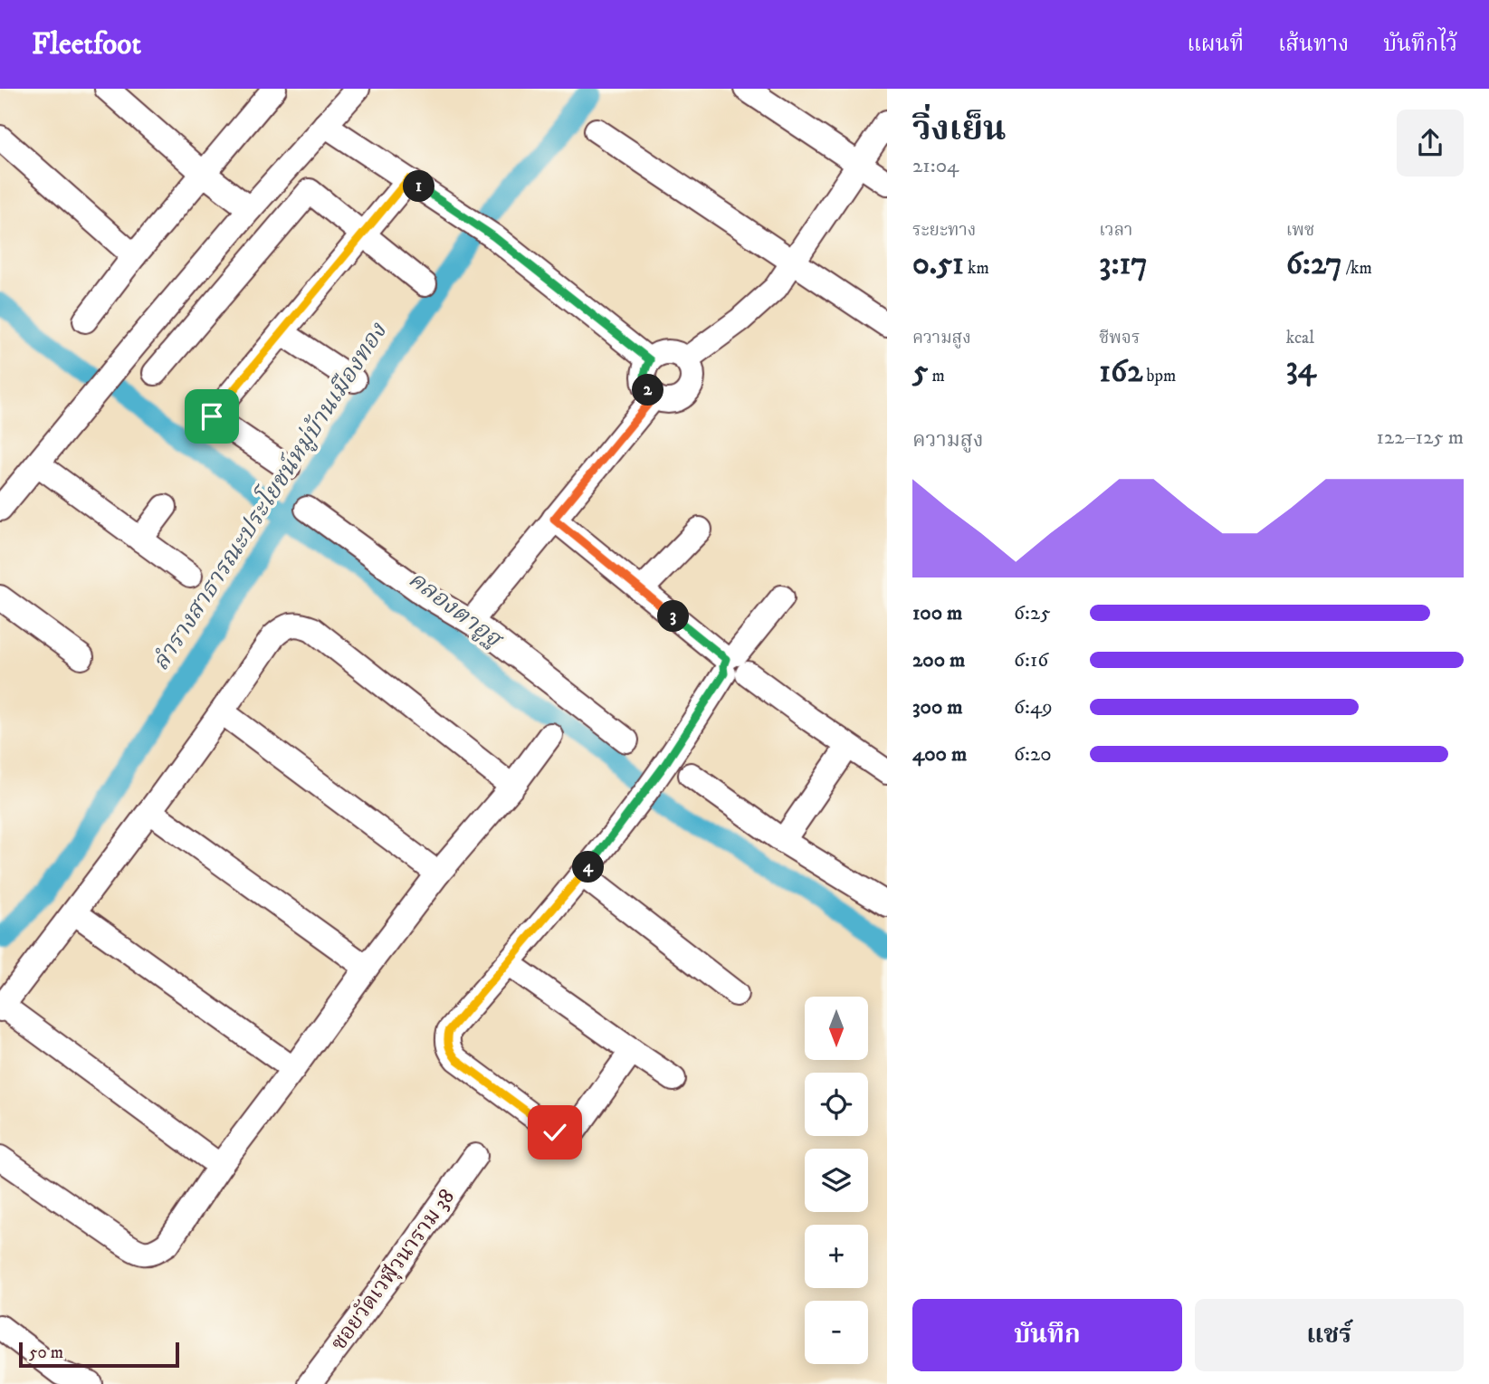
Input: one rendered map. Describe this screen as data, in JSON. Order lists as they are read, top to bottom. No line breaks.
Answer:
{"streets":{"street":["ซอยวัดเวฬุวนาราม 38"]},"water":["ลำรางสาธารณะประโยชน์หมู่บ้านเมืองทอง","คลองตาอูฐ"],"scale_bar":"50 m","north":"bottom","page":{"header":"Fleetfoot","nav":["แผนที่","เส้นทาง","บันทึกไว้"],"heading":["วิ่งเย็น","21:04"],"pins":["1","2","3","4"],"stats":[["ระยะทาง","0.51 km"],["เวลา","3:17"],["เพซ","6:27 /km"],["ความสูง","5 m"],["ชีพจร","162 bpm"],["kcal","34"]],"chart":["ความสูง","122–125 m"],"list":[{"name":"100 m","note":"6:25"},{"name":"200 m","note":"6:16"},{"name":"300 m","note":"6:49"},{"name":"400 m","note":"6:20"}],"map_buttons":["+","−"],"buttons":["บันทึก","แชร์"],"scale":"50 m"}}
